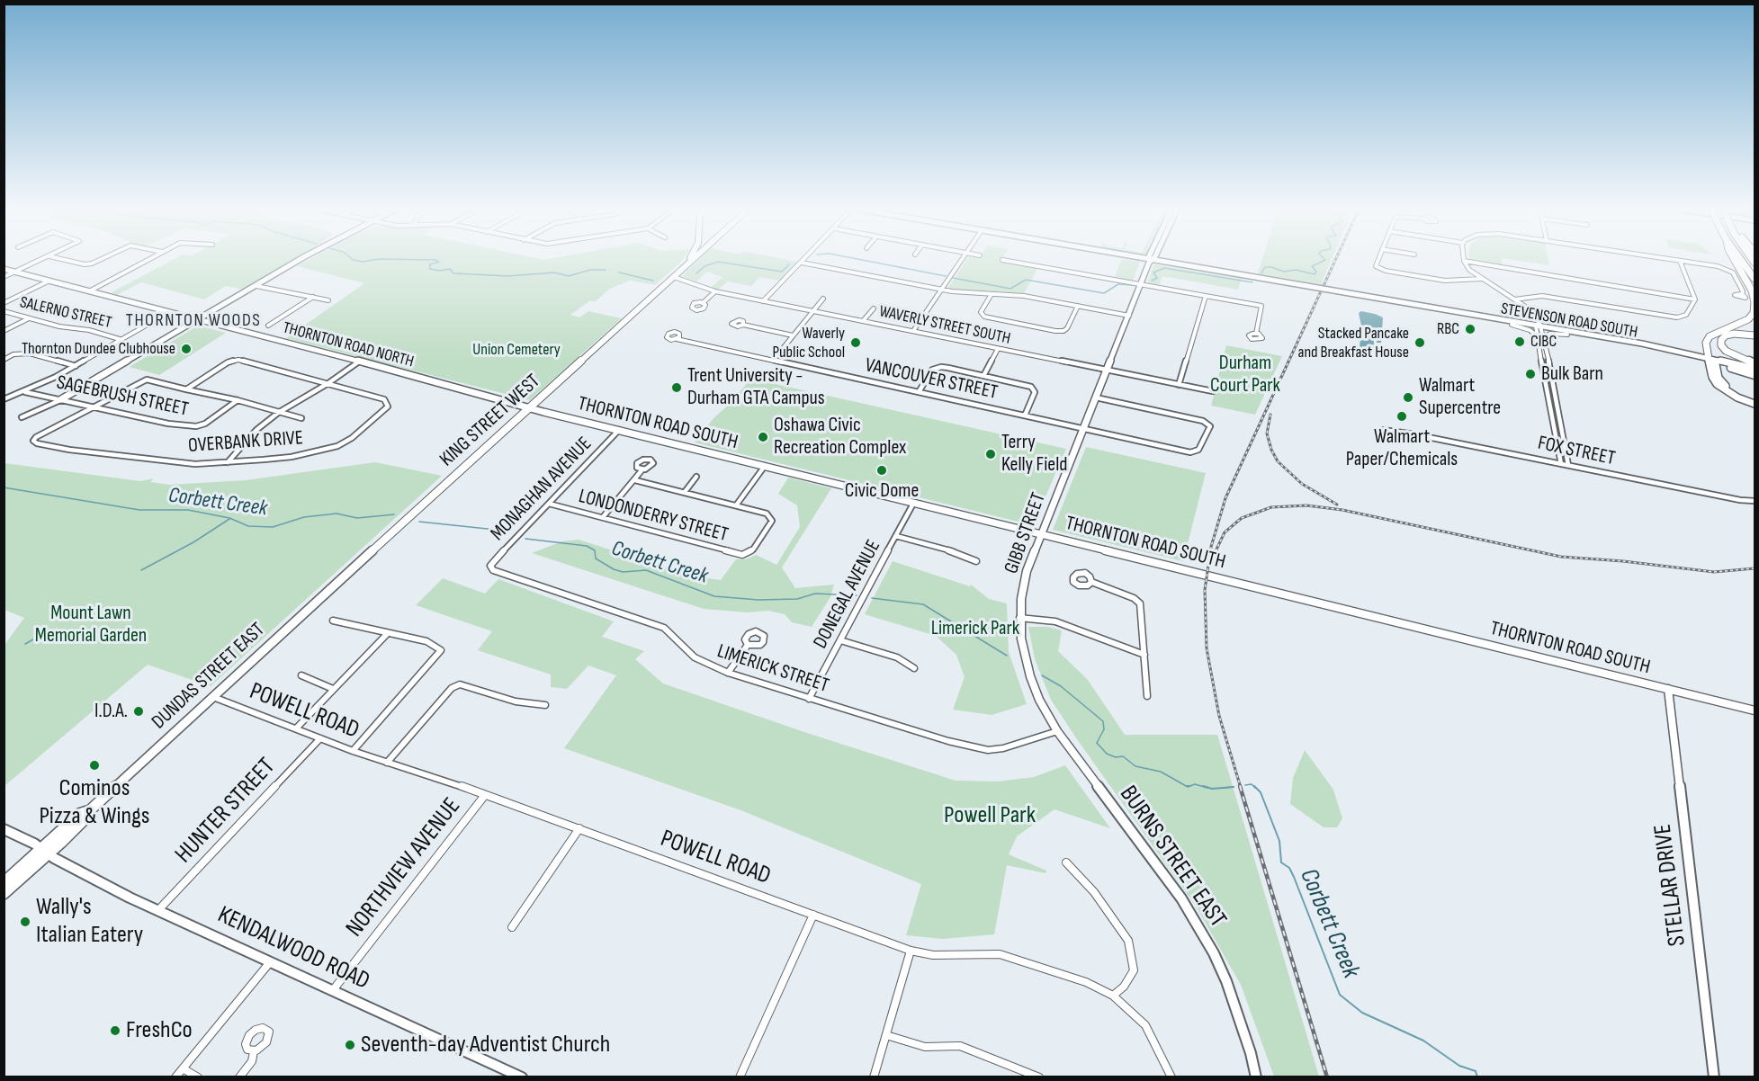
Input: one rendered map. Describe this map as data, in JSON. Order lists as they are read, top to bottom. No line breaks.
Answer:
{"streets":{"main road":["STEVENSON ROAD SOUTH","THORNTON ROAD NORTH","KING STREET WEST","THORNTON ROAD SOUTH","GIBB STREET","DUNDAS STREET EAST","BURNS STREET EAST","STELLAR DRIVE","KENDALWOOD ROAD"],"street":["SALERNO STREET","WAVERLY STREET SOUTH","VANCOUVER STREET","SAGEBRUSH STREET","OVERBANK DRIVE","FOX STREET","MONAGHAN AVENUE","LONDONDERRY STREET","DONEGAL AVENUE","LIMERICK STREET","POWELL ROAD","HUNTER STREET","NORTHVIEW AVENUE"]},"crossings":[["STEVENSON ROAD SOUTH","GIBB STREET"],["WAVERLY STREET SOUTH","KING STREET WEST"],["WAVERLY STREET SOUTH","GIBB STREET"],["THORNTON ROAD NORTH","KING STREET WEST"],["THORNTON ROAD NORTH","THORNTON ROAD SOUTH"],["VANCOUVER STREET","GIBB STREET"],["SAGEBRUSH STREET","OVERBANK DRIVE"],["KING STREET WEST","THORNTON ROAD SOUTH"],["KING STREET WEST","DUNDAS STREET EAST"],["THORNTON ROAD SOUTH","MONAGHAN AVENUE"],["THORNTON ROAD SOUTH","GIBB STREET"],["THORNTON ROAD SOUTH","DONEGAL AVENUE"],["THORNTON ROAD SOUTH","STELLAR DRIVE"],["MONAGHAN AVENUE","LONDONDERRY STREET"],["MONAGHAN AVENUE","LIMERICK STREET"],["GIBB STREET","LIMERICK STREET"],["GIBB STREET","BURNS STREET EAST"],["DONEGAL AVENUE","LIMERICK STREET"],["LIMERICK STREET","BURNS STREET EAST"],["DUNDAS STREET EAST","POWELL ROAD"],["DUNDAS STREET EAST","KENDALWOOD ROAD"],["POWELL ROAD","HUNTER STREET"],["POWELL ROAD","NORTHVIEW AVENUE"],["HUNTER STREET","KENDALWOOD ROAD"],["NORTHVIEW AVENUE","KENDALWOOD ROAD"]],"districts":["THORNTON WOODS"],"water":["Corbett Creek"],"parks":["Union Cemetery","Durham Court Park","Mount Lawn Memorial Garden","Limerick Park","Powell Park"],"places":["RBC","CIBC","Waverly Public School","Stacked Pancake and Breakfast House","Thornton Dundee Clubhouse","Bulk Barn","Trent University - Durham GTA Campus","Walmart Supercentre","Walmart Paper/Chemicals","Oshawa Civic Recreation Complex","Terry Kelly Field","Civic Dome","I.D.A.","Cominos Pizza & Wings","Wally's Italian Eatery","FreshCo","Seventh-day Adventist Church"]}
